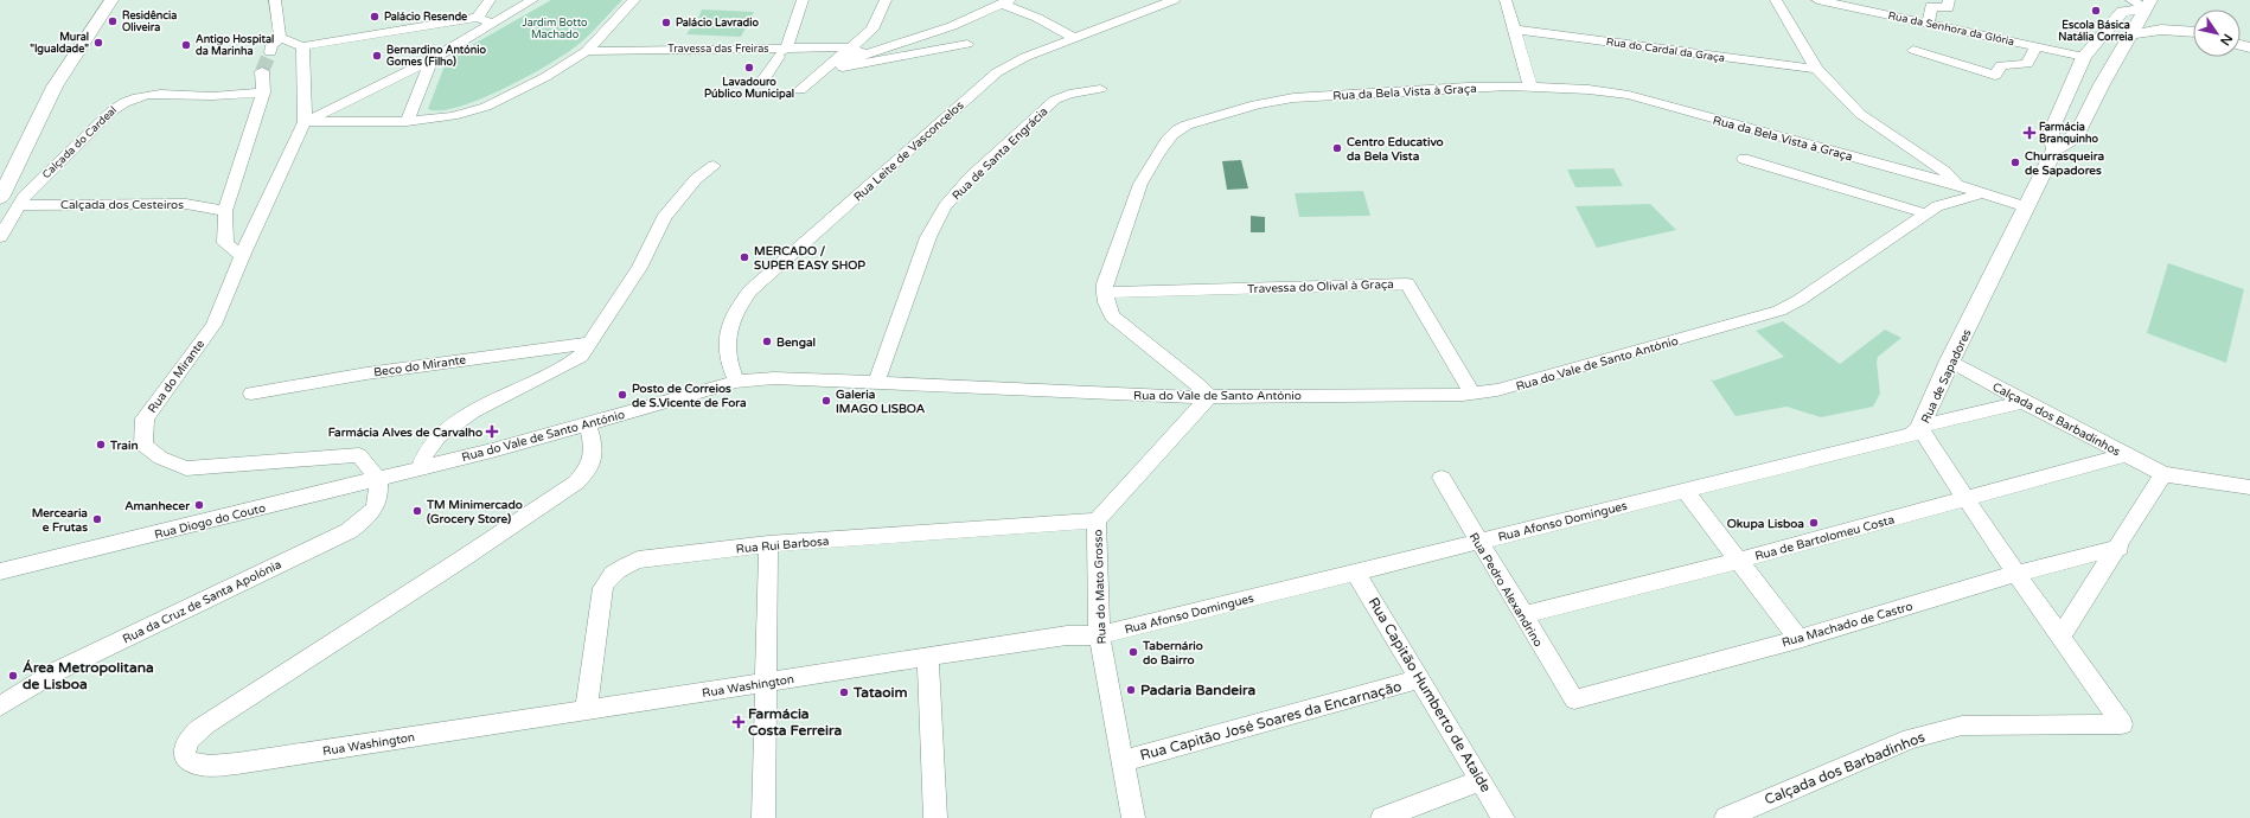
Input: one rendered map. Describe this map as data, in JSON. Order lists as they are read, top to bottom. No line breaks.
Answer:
{"streets":{"street":["Rua da Senhora da Glória","Travessa das Freiras","Rua do Cardal da Graça","Rua da Bela Vista à Graça","Calçada do Cardeal","Rua Leite de Vasconcelos","Rua de Santa Engrácia","Calçada dos Cesteiros","Travessa do Olival à Graça","Rua do Vale de Santo António","Beco do Mirante","Rua do Mirante","Rua de Sapadores","Calçada dos Barbadinhos","Rua Diogo do Couto","Rua Afonso Domingues","Rua de Bartolomeu Costa","Rua Rui Barbosa","Rua do Mato Grosso","Rua Pedro Alexandrino","Rua da Cruz de Santa Apolónia","Rua Machado de Castro","Rua Washington","Rua Capitão Humberto de Ataíde","Rua Capitão José Soares da Encarnação"]},"crossings":[["Rua da Senhora da Glória","Rua de Sapadores"],["Rua da Bela Vista à Graça","Travessa do Olival à Graça"],["Rua da Bela Vista à Graça","Rua do Vale de Santo António"],["Rua da Bela Vista à Graça","Rua do Mato Grosso"],["Calçada do Cardeal","Calçada dos Cesteiros"],["Rua Leite de Vasconcelos","Rua do Vale de Santo António"],["Rua de Santa Engrácia","Rua do Vale de Santo António"],["Travessa do Olival à Graça","Rua do Vale de Santo António"],["Rua do Vale de Santo António","Rua Diogo do Couto"],["Rua do Vale de Santo António","Rua do Mato Grosso"],["Rua do Vale de Santo António","Rua Washington"],["Rua do Mirante","Rua Diogo do Couto"],["Rua do Mirante","Rua da Cruz de Santa Apolónia"],["Rua de Sapadores","Calçada dos Barbadinhos"],["Rua de Sapadores","Rua Afonso Domingues"],["Rua de Sapadores","Rua de Bartolomeu Costa"],["Rua de Sapadores","Rua Machado de Castro"],["Calçada dos Barbadinhos","Rua Afonso Domingues"],["Calçada dos Barbadinhos","Rua de Bartolomeu Costa"],["Rua Diogo do Couto","Rua da Cruz de Santa Apolónia"],["Rua Afonso Domingues","Rua do Mato Grosso"],["Rua Afonso Domingues","Rua Pedro Alexandrino"],["Rua Afonso Domingues","Rua Washington"],["Rua Afonso Domingues","Rua Capitão Humberto de Ataíde"],["Rua de Bartolomeu Costa","Rua Pedro Alexandrino"],["Rua Rui Barbosa","Rua do Mato Grosso"],["Rua Rui Barbosa","Rua Washington"],["Rua do Mato Grosso","Rua Washington"],["Rua do Mato Grosso","Rua Capitão José Soares da Encarnação"],["Rua Pedro Alexandrino","Rua Machado de Castro"],["Rua Capitão Humberto de Ataíde","Rua Capitão José Soares da Encarnação"]],"parks":["Jardim Botto Machado"],"places":{"other":["Escola Básica Natália Correia","Palácio Resende","Residência Oliveira","Palácio Lavradio","Mural \"Igualdade\"","Antigo Hospital da Marinha","Bernardino António Gomes (Filho)","Lavadouro Público Municipal","Centro Educativo da Bela Vista","Churrasqueira de Sapadores","MERCADO / SUPER EASY SHOP","Bengal","Posto de Correios de S.Vicente de Fora","Galeria IMAGO LISBOA","Train","Amanhecer","TM Minimercado (Grocery Store)","Mercearia e Frutas","Okupa Lisboa","Tabernário do Bairro","Área Metropolitana de Lisboa","Padaria Bandeira","Tataoim"],"health":["Farmácia Branquinho","Farmácia Alves de Carvalho","Farmácia Costa Ferreira"]},"north":"bottom right"}
